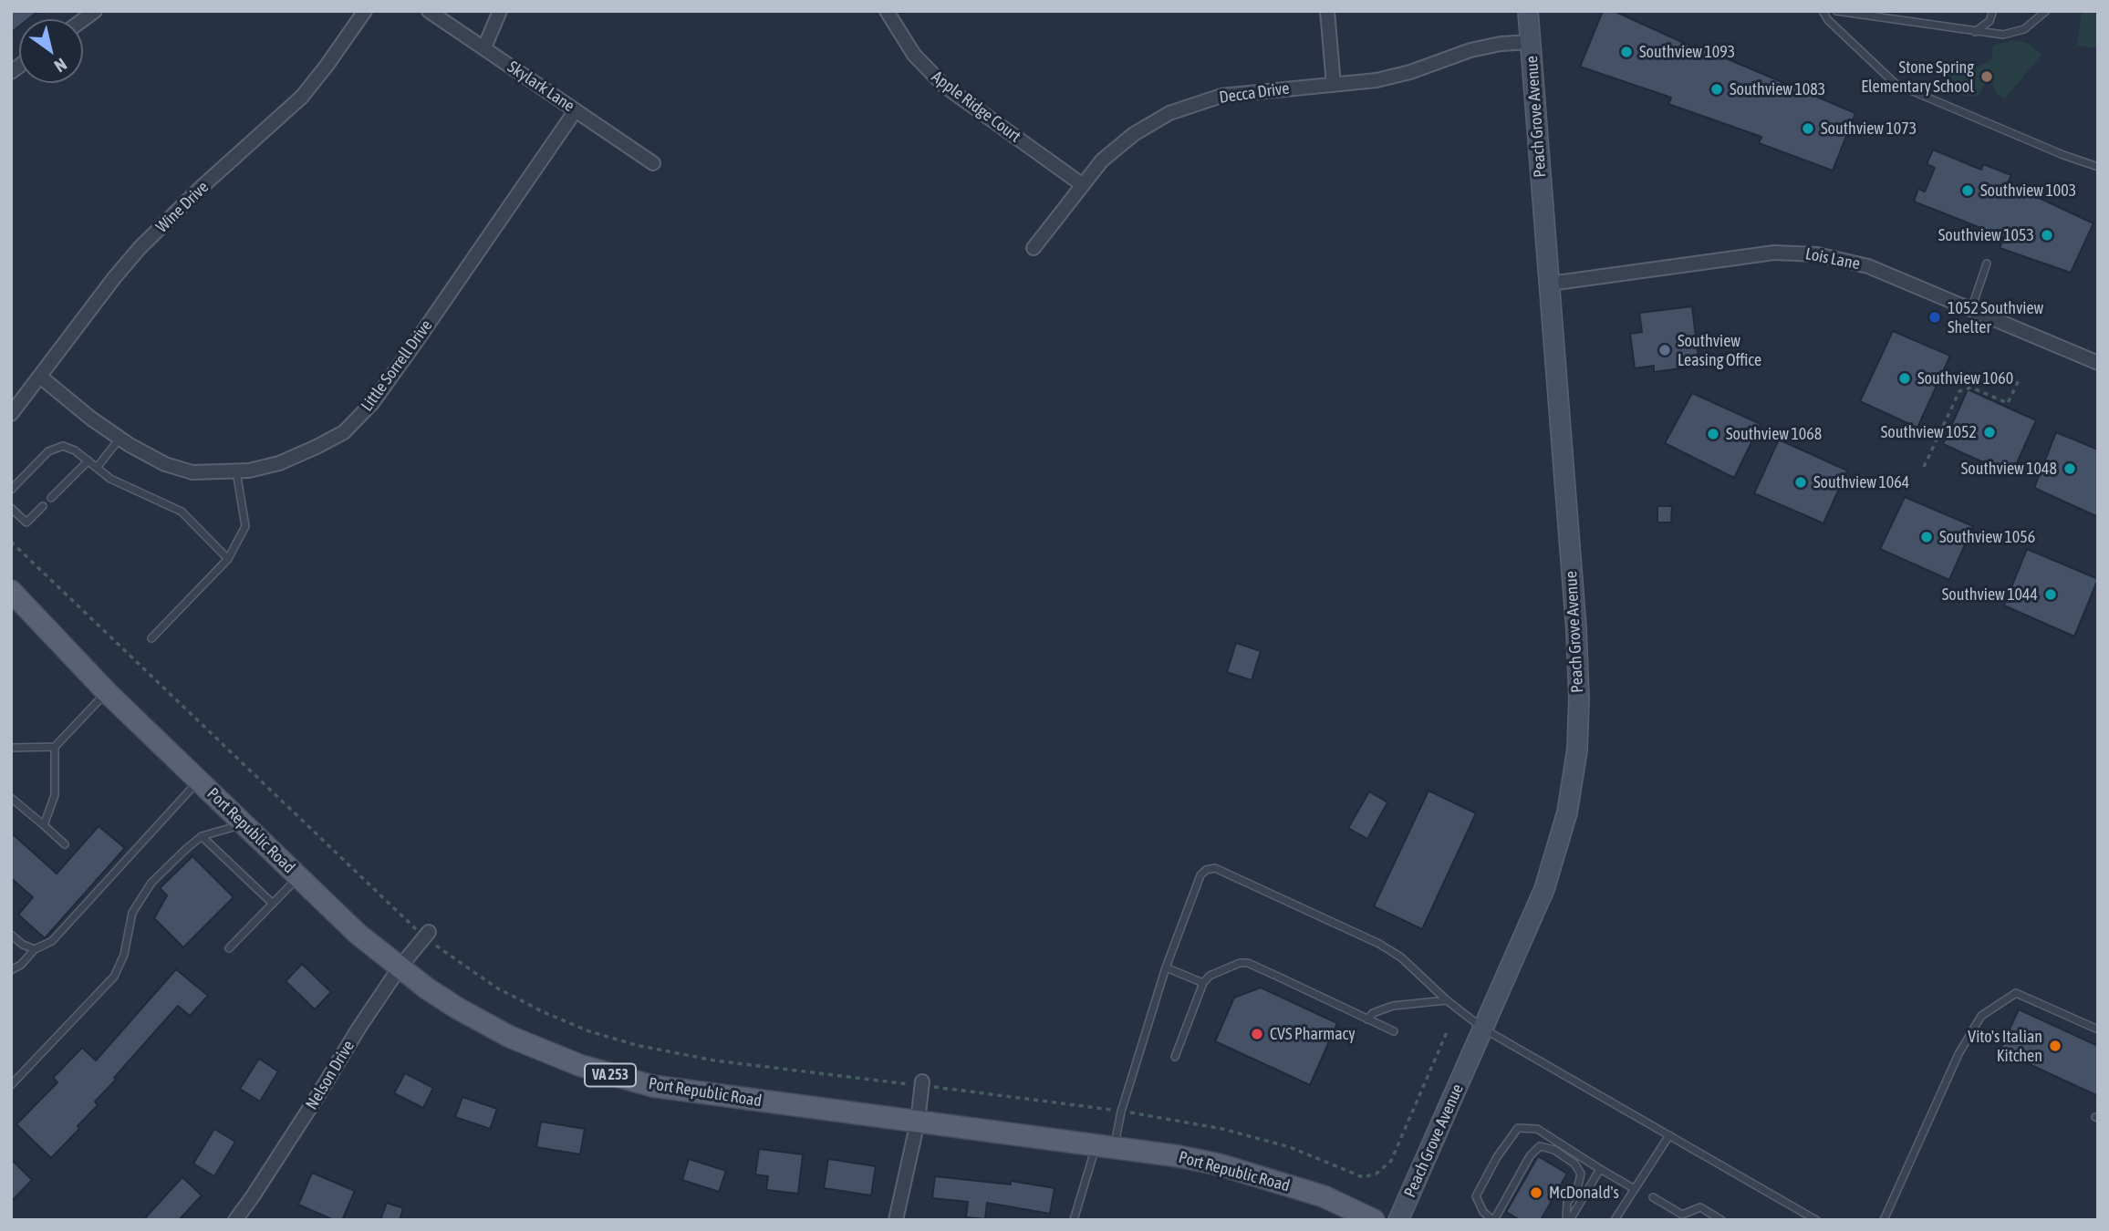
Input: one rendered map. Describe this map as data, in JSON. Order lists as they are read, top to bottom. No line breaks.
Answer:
{"streets":{"main road":["Peach Grove Avenue","Port Republic Road","VA 253"],"street":["Skylark Lane","Decca Drive","Apple Ridge Court","Wine Drive","Lois Lane","Little Sorrell Drive","Nelson Drive"]},"crossings":[["Skylark Lane","Little Sorrell Drive"],["Decca Drive","Apple Ridge Court"],["Decca Drive","Peach Grove Avenue"],["Peach Grove Avenue","Lois Lane"],["Wine Drive","Little Sorrell Drive"],["Port Republic Road","Nelson Drive"]],"places":["Southview 1093","Stone Spring Elementary School","Southview 1083","Southview 1073","Southview 1003","Southview 1053","1052 Southview Shelter","Southview Leasing Office","Southview 1060","Southview 1052","Southview 1068","Southview 1048","Southview 1064","Southview 1056","Southview 1044","CVS Pharmacy","Vito's Italian Kitchen","McDonald's"],"north":"bottom right"}
